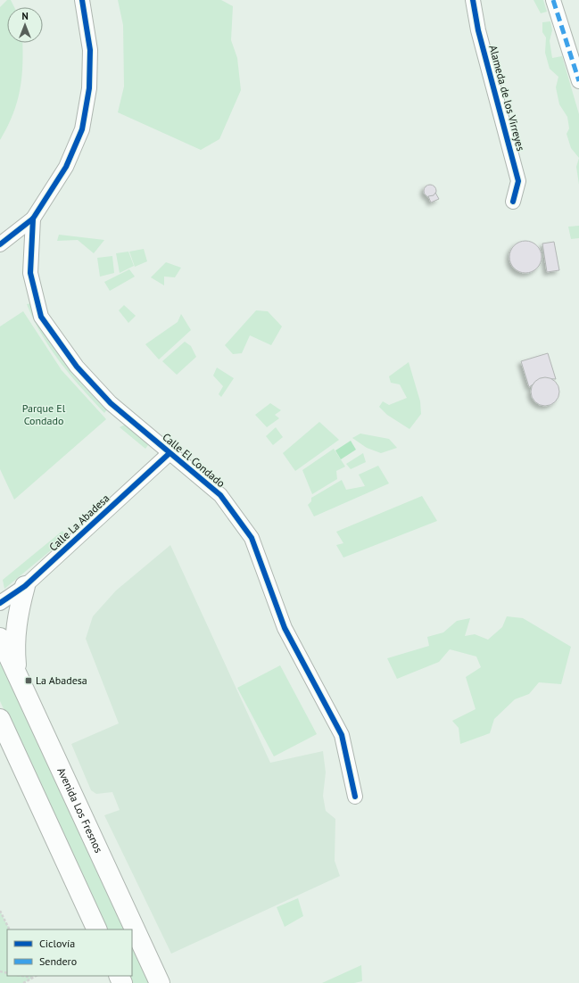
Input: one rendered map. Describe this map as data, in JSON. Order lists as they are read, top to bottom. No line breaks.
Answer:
{"streets":{"main road":["Avenida Los Fresnos"],"street":["Alameda de los Virreyes","Calle El Condado","Calle La Abadesa"]},"crossings":[["Calle El Condado","Calle La Abadesa"]],"parks":["Parque El Condado"],"places":{"transit":["La Abadesa"]},"legend":["Ciclovía","Sendero"],"north":"top"}
